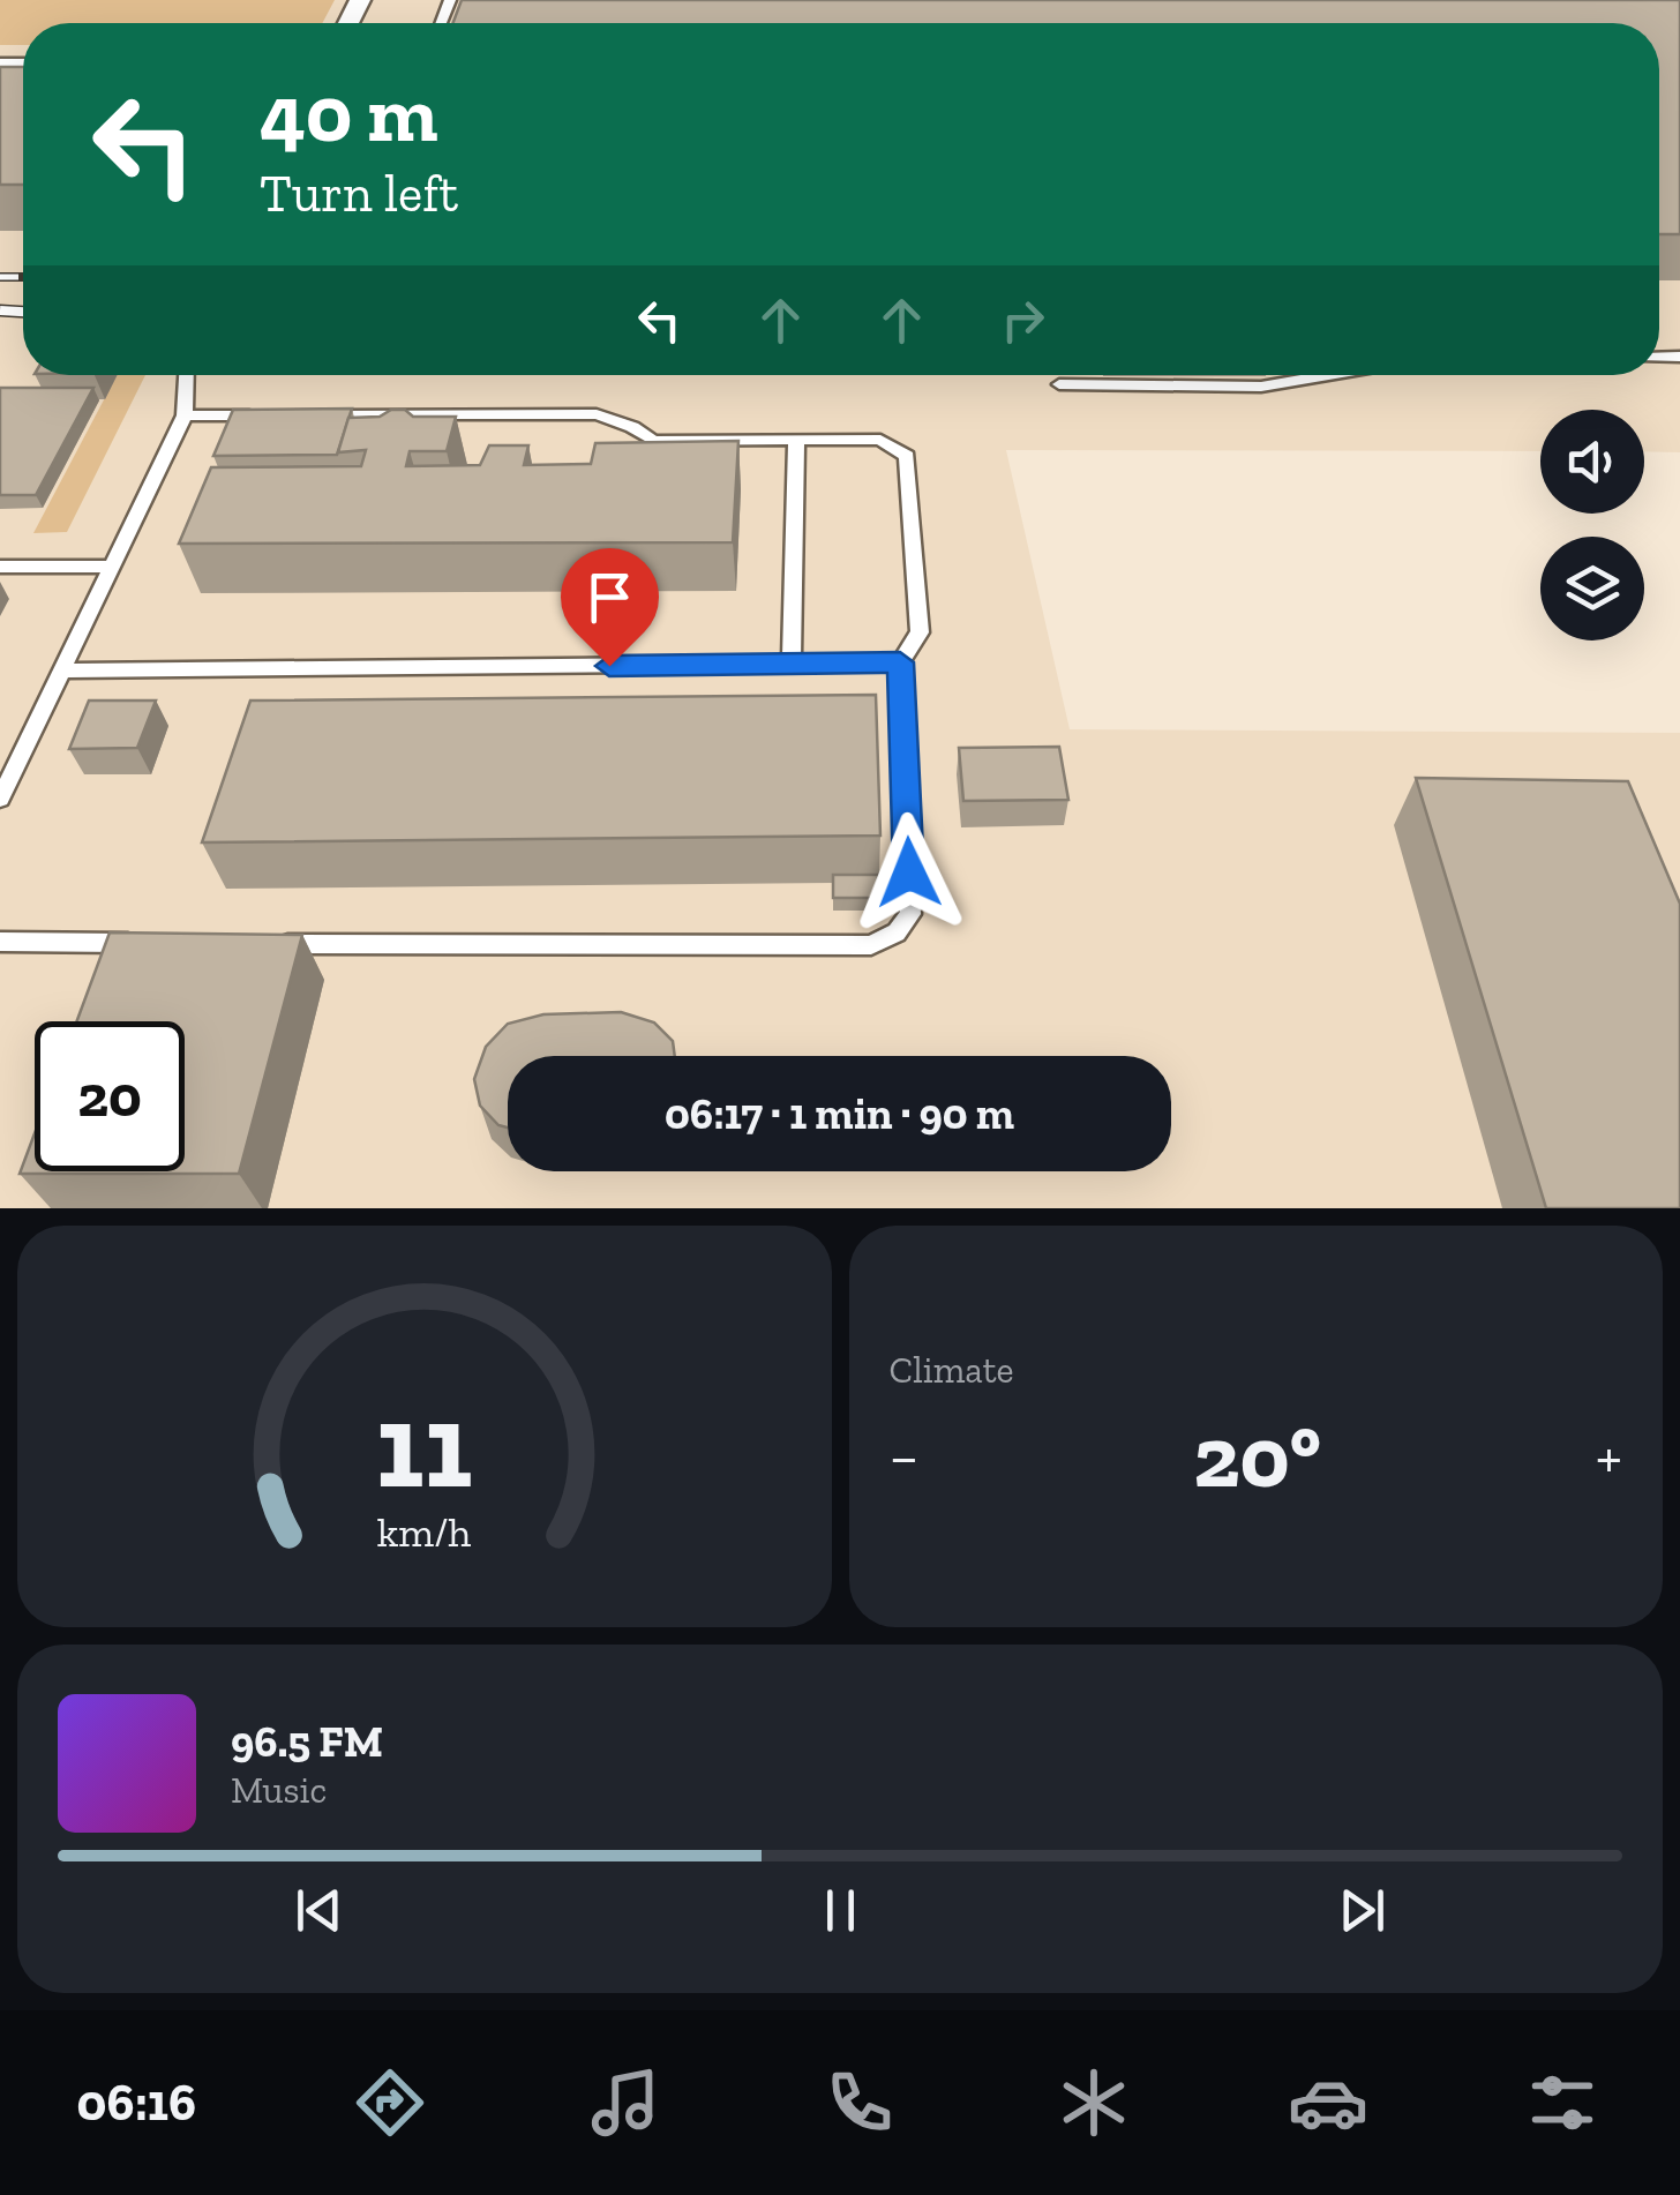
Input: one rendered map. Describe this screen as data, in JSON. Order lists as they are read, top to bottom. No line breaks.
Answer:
{"page":{"turn":["40 m","Turn left"],"limit":"20","trip":"06:17 · 1 min · 90 m","tile":"Climate","heat":["−","20°","+"],"song":["96.5 FM","Music"],"tabs":"06:16","gauge":["11","km/h"]}}
